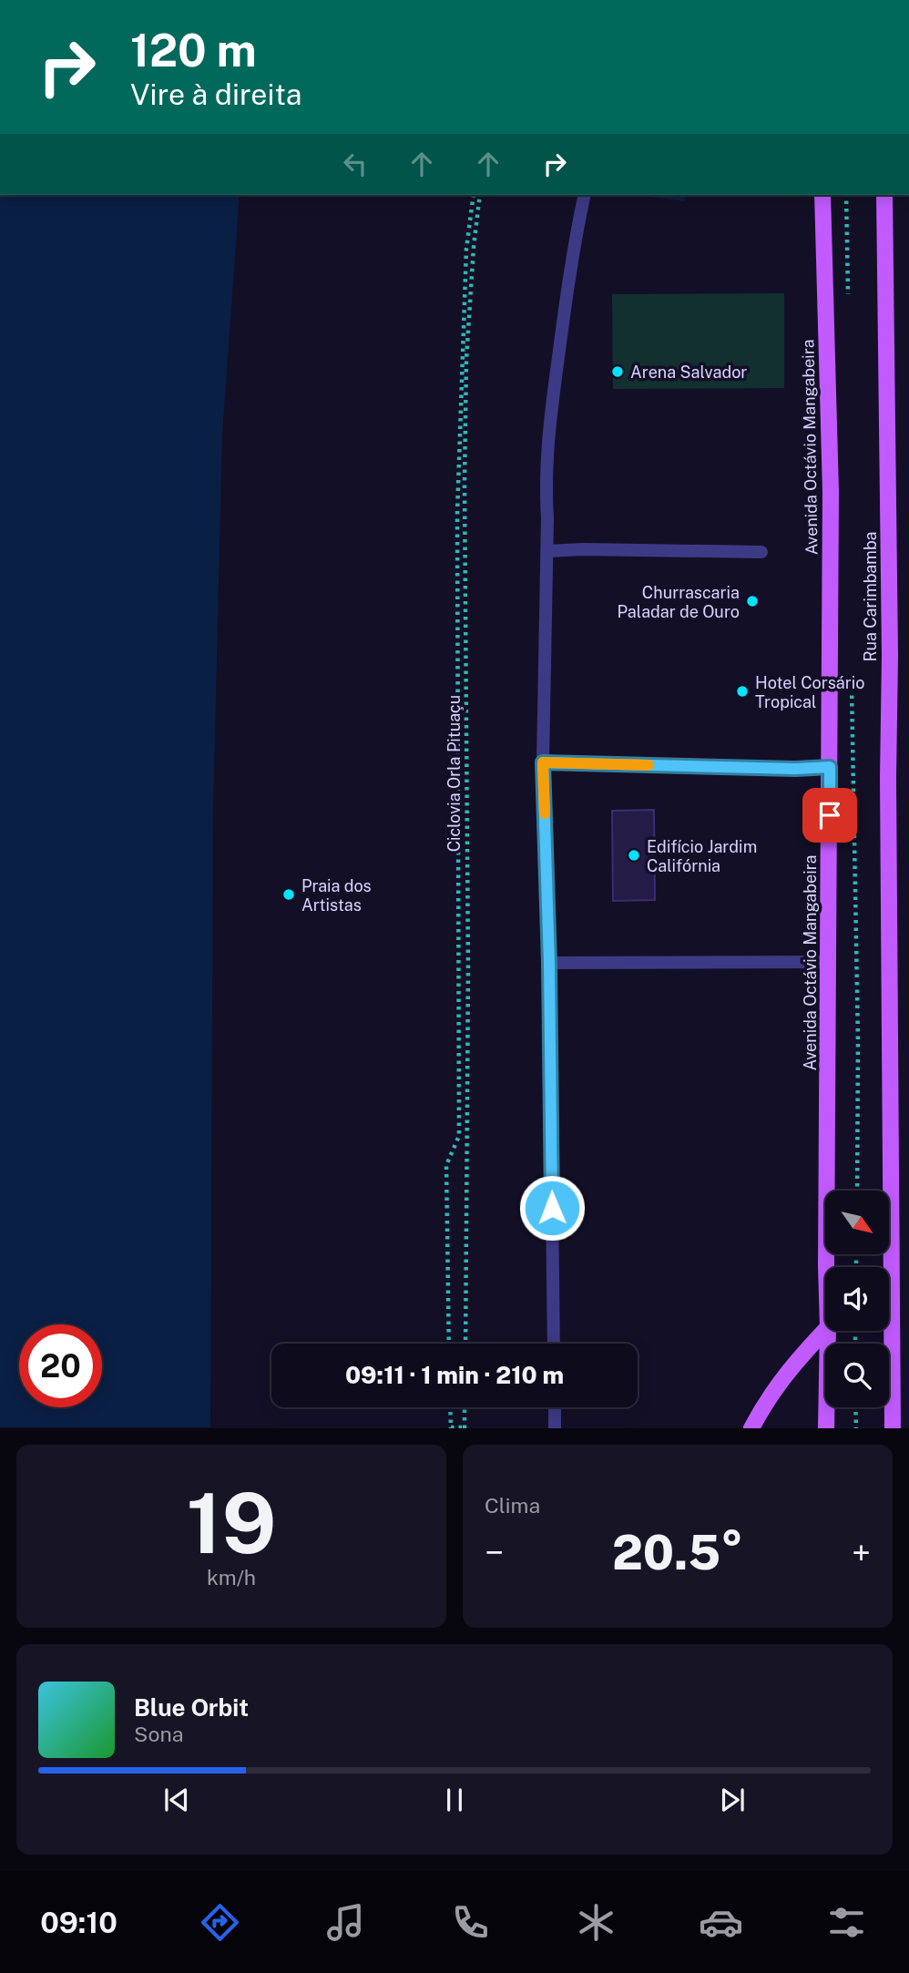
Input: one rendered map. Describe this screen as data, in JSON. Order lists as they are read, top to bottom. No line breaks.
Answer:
{"streets":{"main road":["Avenida Octávio Mangabeira","Rua Carimbamba"],"path":["Ciclovia Orla Pituaçu"]},"places":["Arena Salvador","Churrascaria Paladar de Ouro","Hotel Corsário Tropical","Edifício Jardim Califórnia","Praia dos Artistas"],"north":"bottom right","page":{"turn":["120 m","Vire à direita"],"limit":"20","trip":"09:11 · 1 min · 210 m","tile":[["19","km/h"],"Clima"],"heat":["−","20.5°","+"],"song":["Blue Orbit","Sona"],"tabs":"09:10"}}
